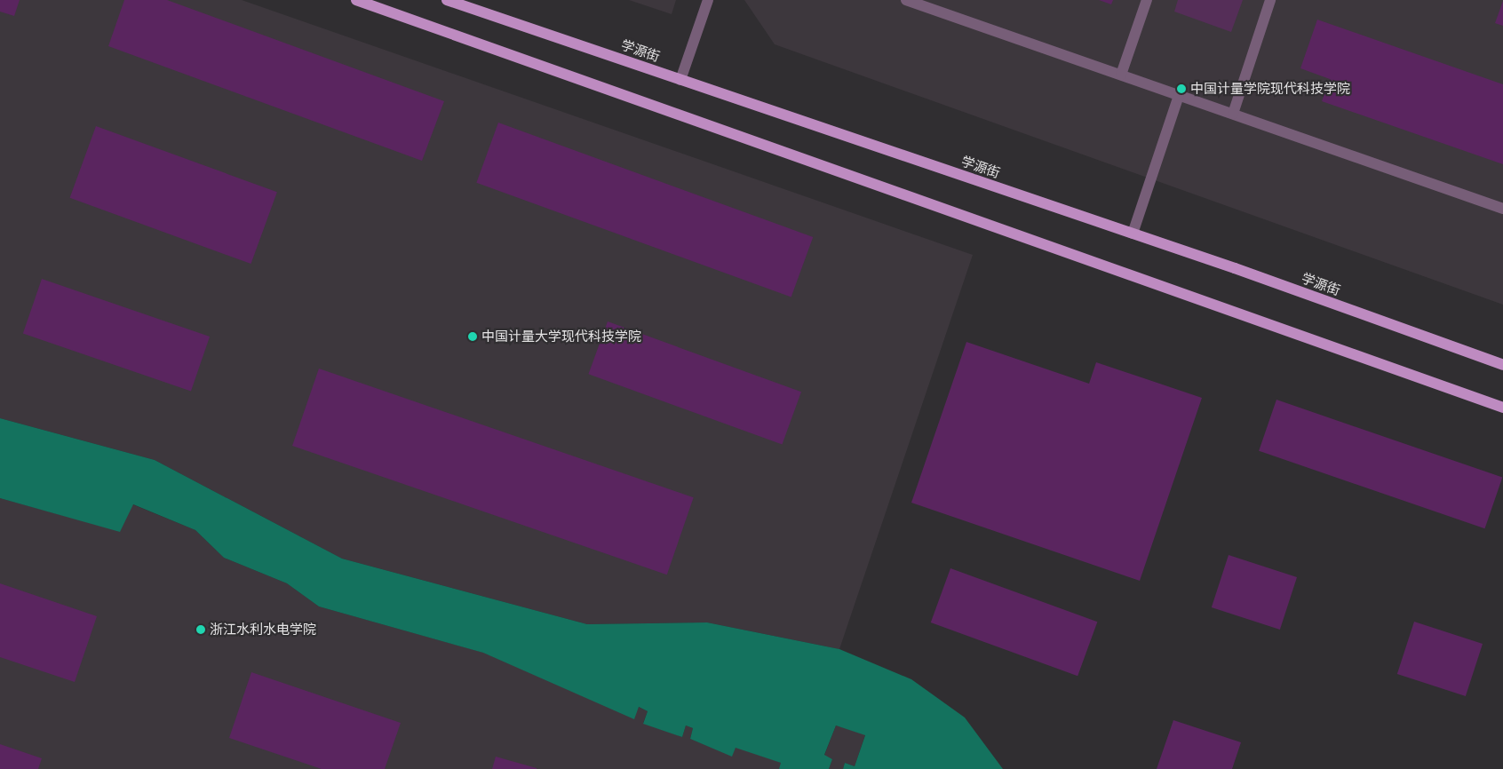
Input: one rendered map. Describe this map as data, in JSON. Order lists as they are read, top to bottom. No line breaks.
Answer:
{"streets":{"main road":["学源街"]},"places":["中国计量学院现代科技学院","中国计量大学现代科技学院","浙江水利水电学院"]}
